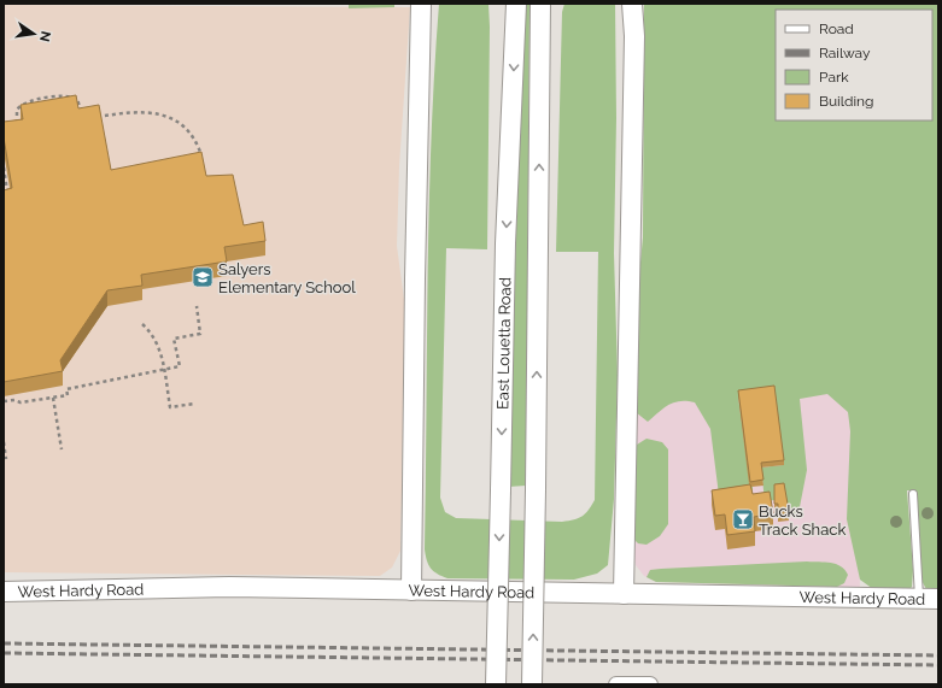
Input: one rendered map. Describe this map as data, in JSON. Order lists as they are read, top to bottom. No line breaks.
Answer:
{"streets":{"main road":["East Louetta Road","West Hardy Road"]},"places":{"school or university":["Salyers Elementary School"],"bar":["Bucks Track Shack"]},"legend":["Road","Railway","Park","Building"],"north":"right"}
